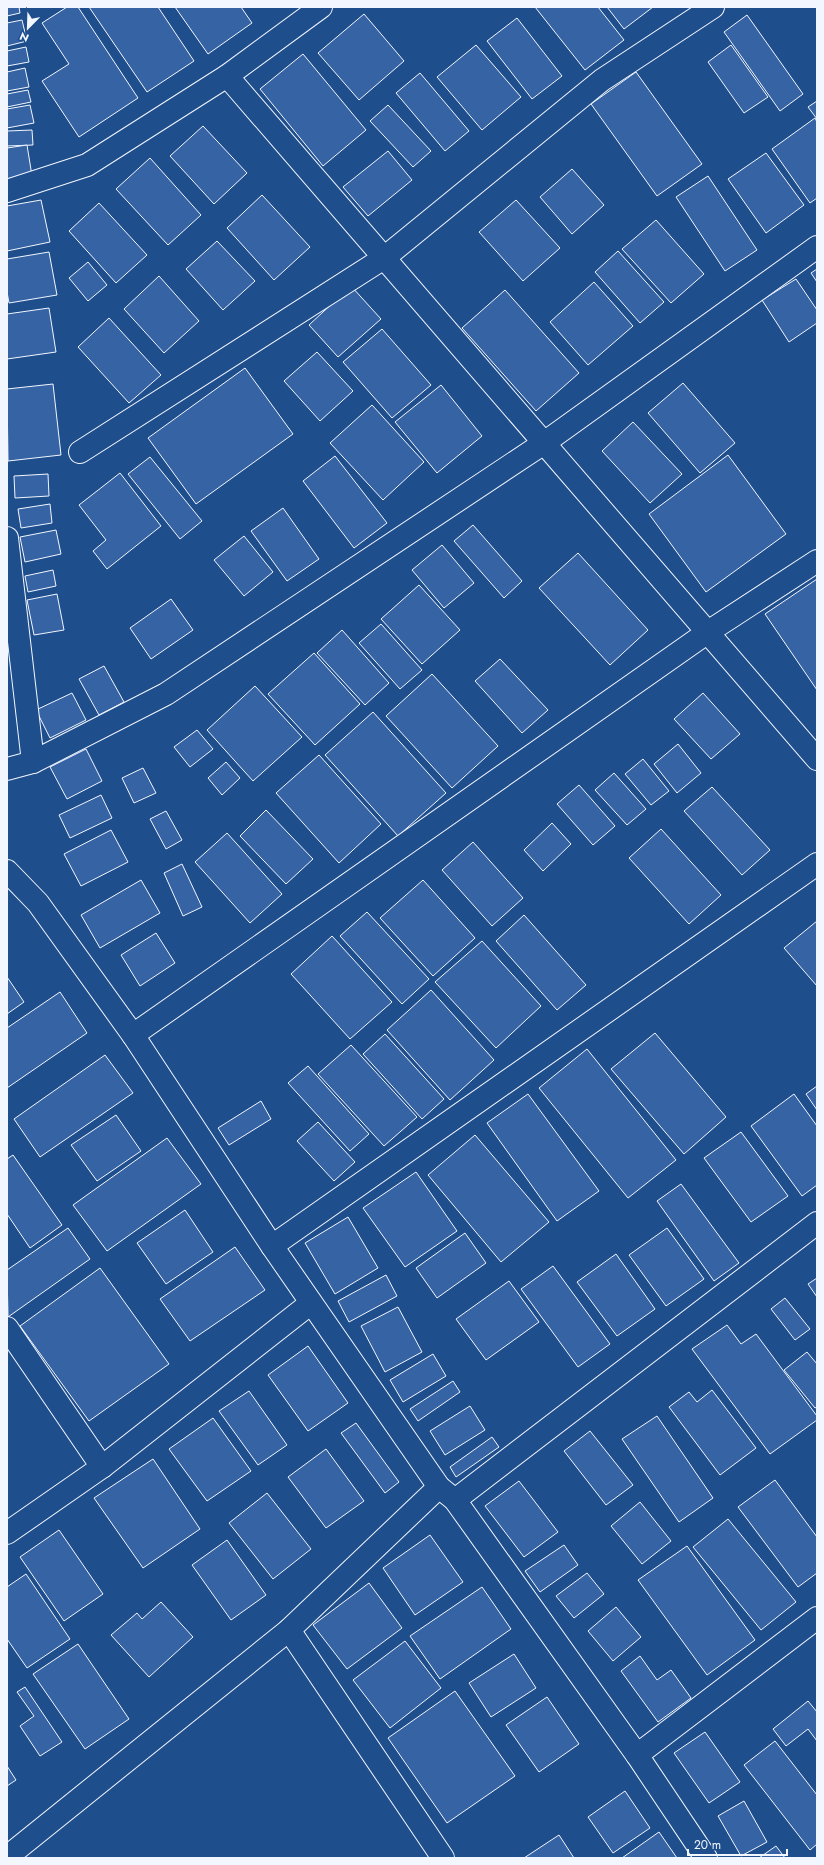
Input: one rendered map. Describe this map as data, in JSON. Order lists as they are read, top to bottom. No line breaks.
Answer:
{"scale_bar":"20 m","north":"bottom left"}
